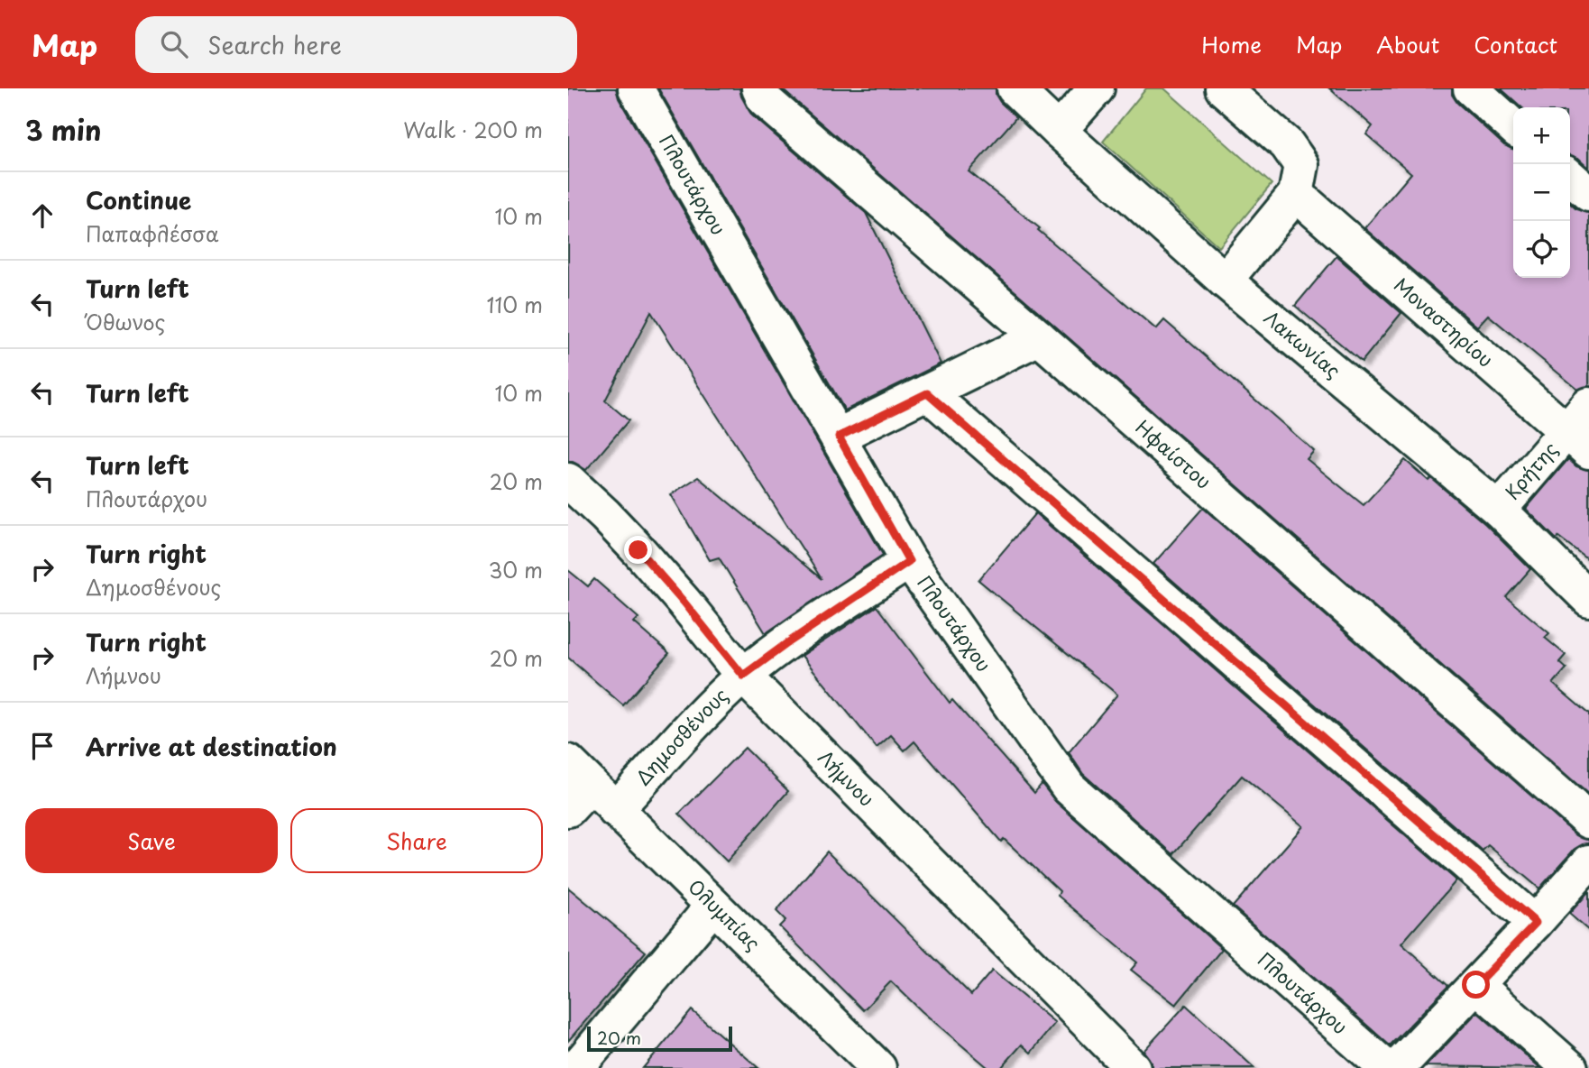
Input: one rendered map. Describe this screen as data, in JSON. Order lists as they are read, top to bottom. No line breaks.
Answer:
{"streets":{"street":["Πλουτάρχου","Μοναστηρίου","Λακωνίας","Ηφαίστου","Κρήτης","Δημοσθένους","Λήμνου","Ολυμπίας"]},"crossings":[["Πλουτάρχου","Δημοσθένους"],["Μοναστηρίου","Κρήτης"],["Λακωνίας","Κρήτης"],["Δημοσθένους","Λήμνου"],["Δημοσθένους","Ολυμπίας"]],"scale_bar":"20 m","page":{"header":"Map","search":"Search here","nav":["Home","Map","About","Contact"],"heading":["3 min","Walk · 200 m"],"map_buttons":["+","−"],"list":[["Continue","Παπαφλέσσα","10 m"],["Turn left","Όθωνος","110 m"],["Turn left","10 m"],["Turn left","Πλουτάρχου","20 m"],["Turn right","Δημοσθένους","30 m"],["Turn right","Λήμνου","20 m"],"Arrive at destination"],"buttons":["Save","Share"],"scale":"20 m"}}
